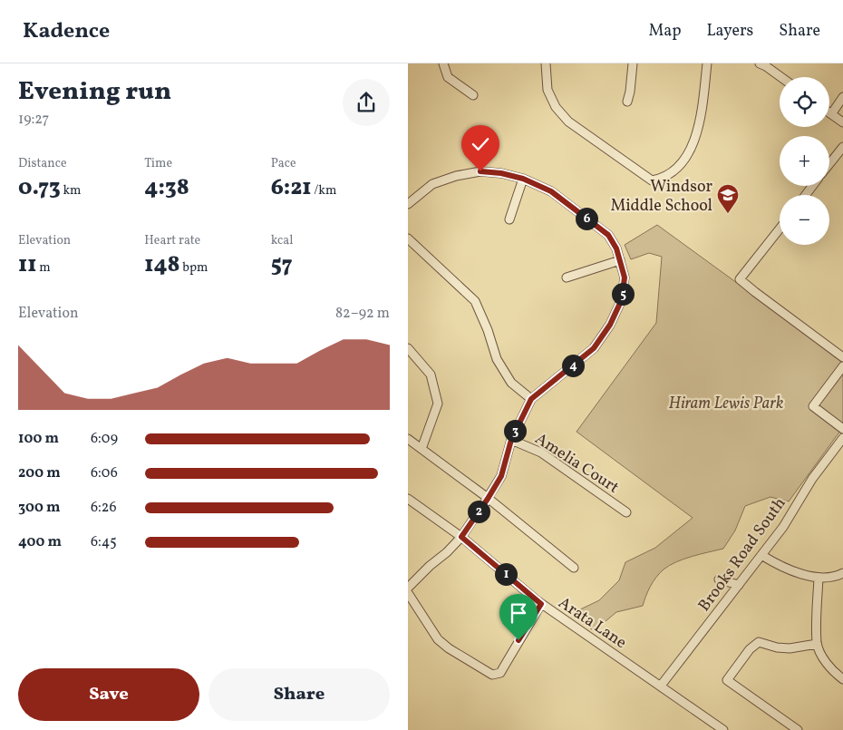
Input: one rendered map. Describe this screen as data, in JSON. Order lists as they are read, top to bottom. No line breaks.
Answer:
{"streets":{"street":["Amelia Court","Brooks Road South","Arata Lane"]},"crossings":[["Brooks Road South","Arata Lane"]],"parks":["Hiram Lewis Park"],"places":{"school or university":["Windsor Middle School"]},"page":{"header":"Kadence","nav":["Map","Layers","Share"],"heading":["Evening run","19:27"],"map_buttons":["+","−"],"stats":[["Distance","0.73 km"],["Time","4:38"],["Pace","6:21 /km"],["Elevation","11 m"],["Heart rate","148 bpm"],["kcal","57"]],"pins":["6","5","4","3","2","1"],"chart":["Elevation","82–92 m"],"list":[{"name":"100 m","note":"6:09"},{"name":"200 m","note":"6:06"},{"name":"300 m","note":"6:26"},{"name":"400 m","note":"6:45"}],"buttons":["Save","Share"]}}
